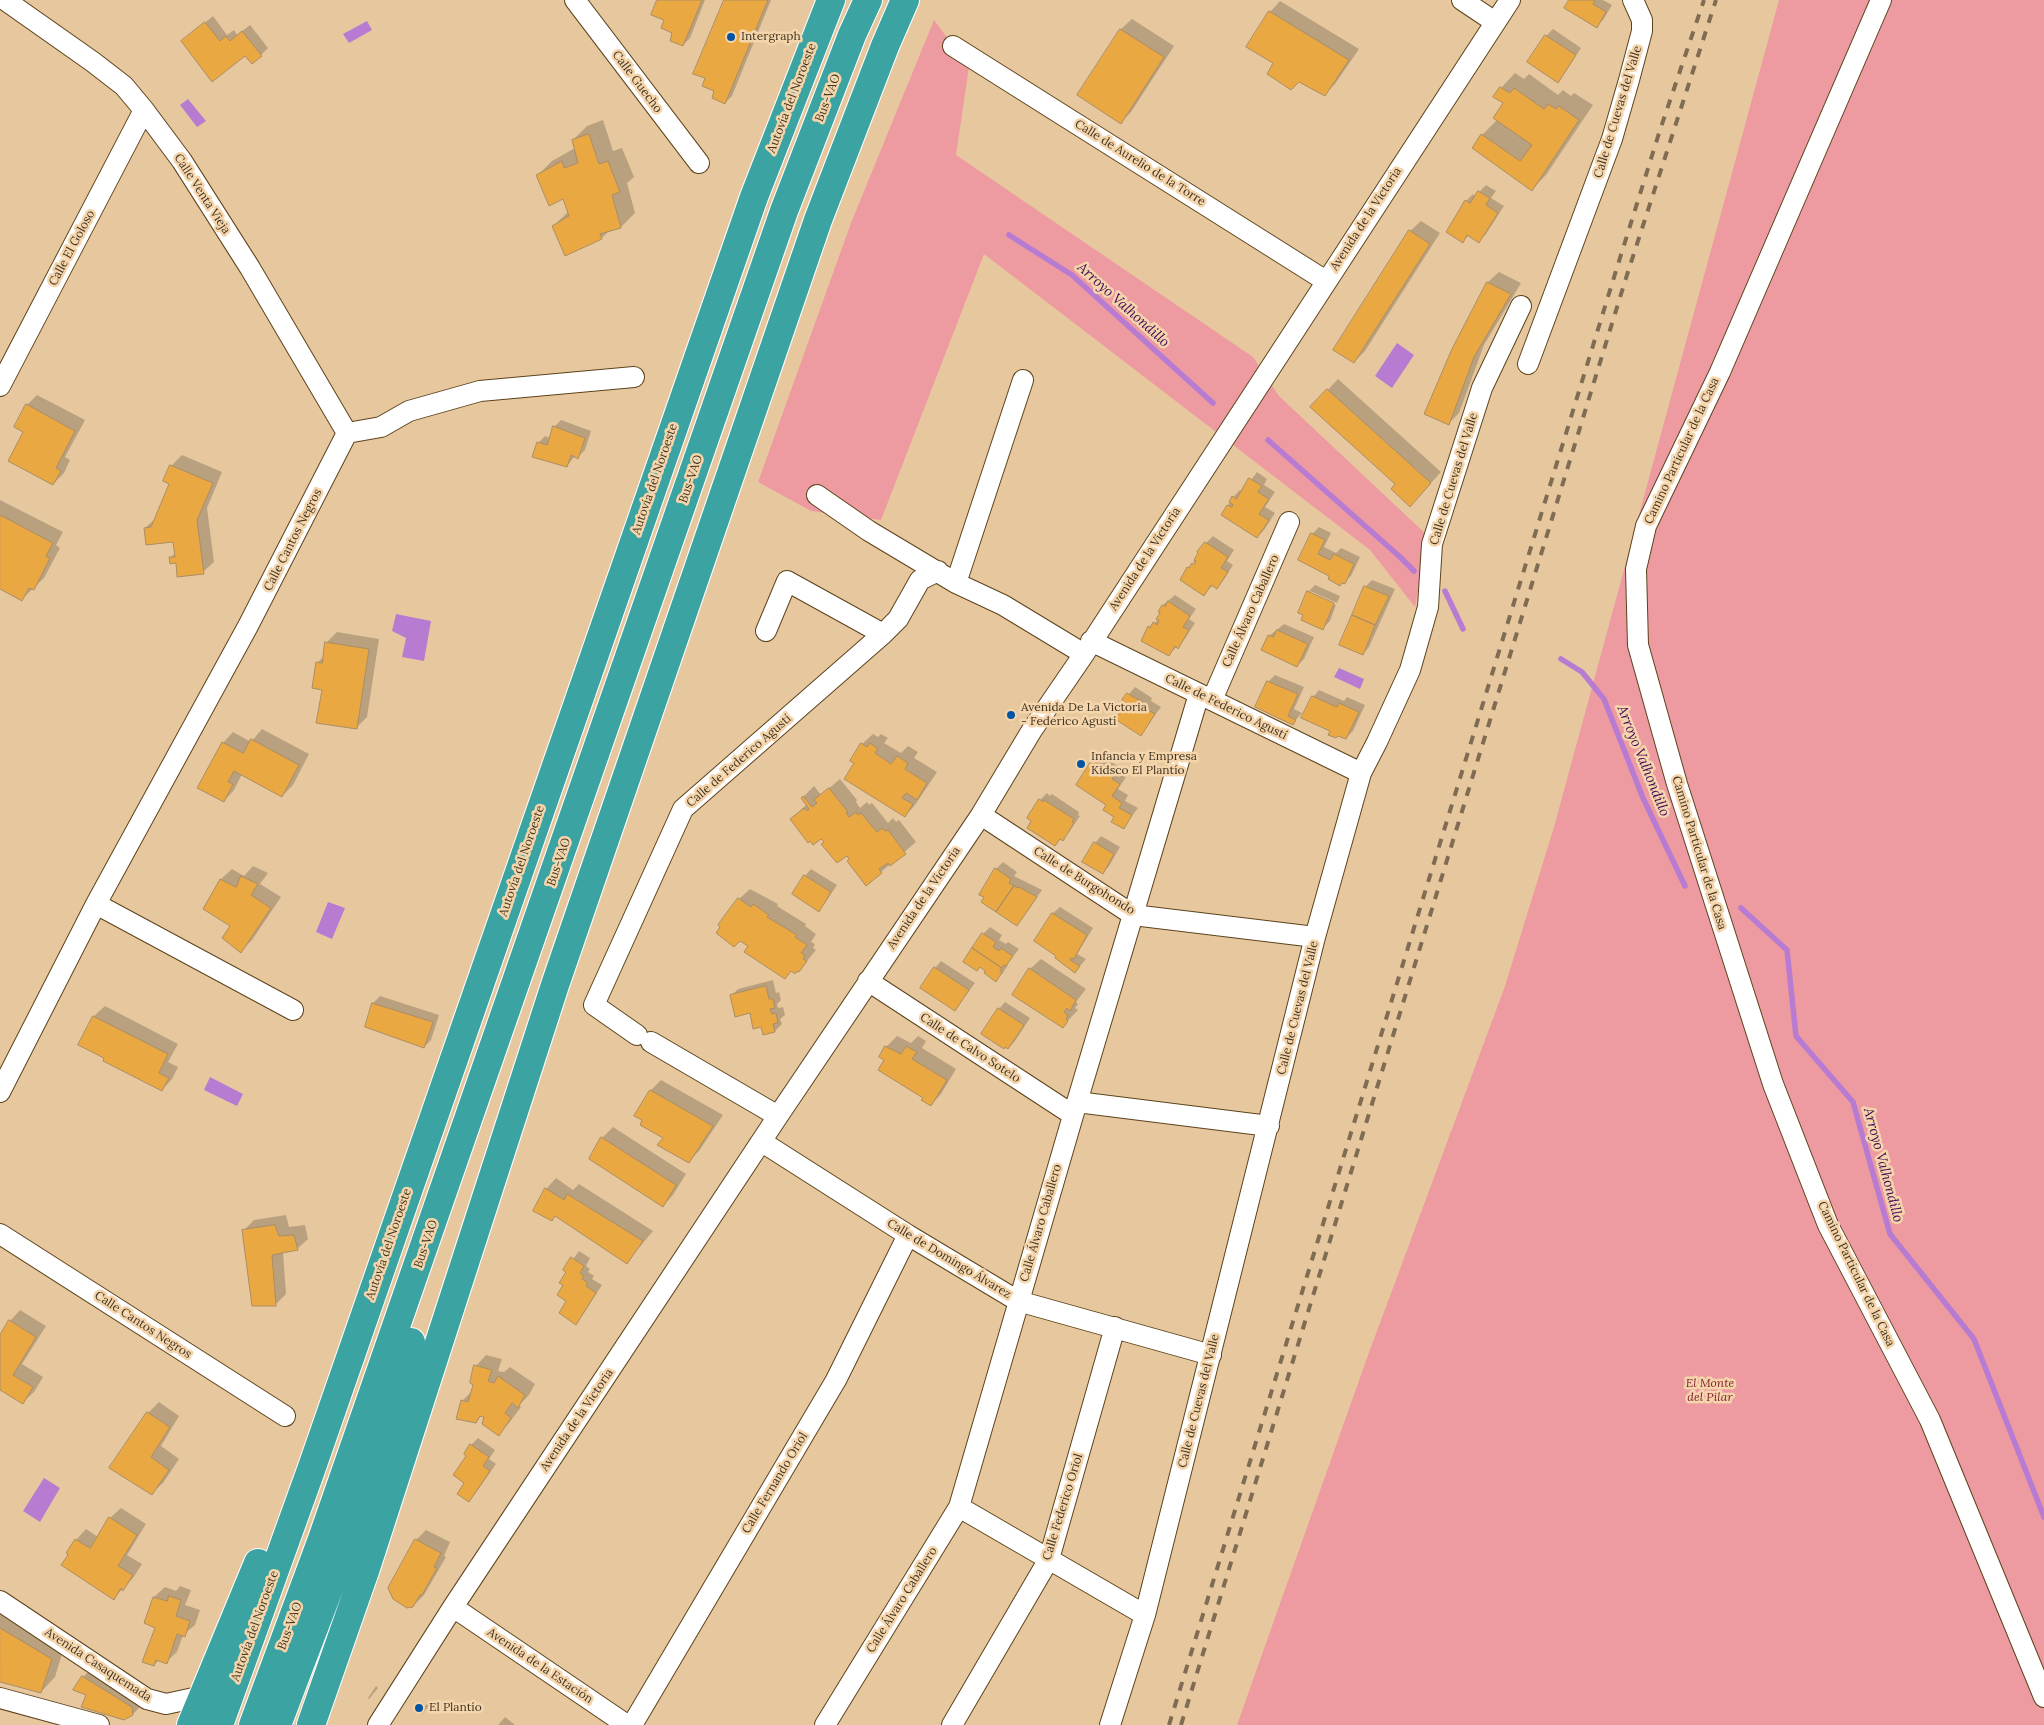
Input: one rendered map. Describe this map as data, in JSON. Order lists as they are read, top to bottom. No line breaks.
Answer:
{"streets":{"highway":["Autovía del Noroeste","Bus-VAO"],"street":["Calle Guecho","Calle de Cuevas del Valle","Calle de Aurelio de la Torre","Calle Venta Vieja","Avenida de la Victoria","Calle El Goloso","Camino Particular de la Casa","Calle Cantos Negros","Calle Álvaro Caballero","Calle de Federico Agustí","Calle de Burgohondo","Calle de Calvo Sotelo","Calle de Domingo Álvarez","Calle Fernando Oriol","Calle Federico Oriol","Avenida Casaquemada","Avenida de la Estación"]},"crossings":[["Calle de Cuevas del Valle","Calle de Federico Agustí"],["Calle de Cuevas del Valle","Calle de Burgohondo"],["Calle de Cuevas del Valle","Calle de Calvo Sotelo"],["Calle de Cuevas del Valle","Calle de Domingo Álvarez"],["Calle de Aurelio de la Torre","Avenida de la Victoria"],["Calle Venta Vieja","Calle El Goloso"],["Calle Venta Vieja","Calle Cantos Negros"],["Avenida de la Victoria","Calle de Federico Agustí"],["Avenida de la Victoria","Calle de Burgohondo"],["Avenida de la Victoria","Calle de Calvo Sotelo"],["Avenida de la Victoria","Calle de Domingo Álvarez"],["Avenida de la Victoria","Avenida de la Estación"],["Calle Álvaro Caballero","Calle de Federico Agustí"],["Calle Álvaro Caballero","Calle de Burgohondo"],["Calle Álvaro Caballero","Calle de Calvo Sotelo"],["Calle Álvaro Caballero","Calle de Domingo Álvarez"],["Calle de Domingo Álvarez","Calle Fernando Oriol"],["Calle de Domingo Álvarez","Calle Federico Oriol"]],"water":["Arroyo Valhondillo"],"parks":["El Monte del Pilar"],"places":["Intergraph","Avenida De La Victoria - Federico Agustí","Infancia y Empresa Kidsco El Plantío","El Plantío"]}
